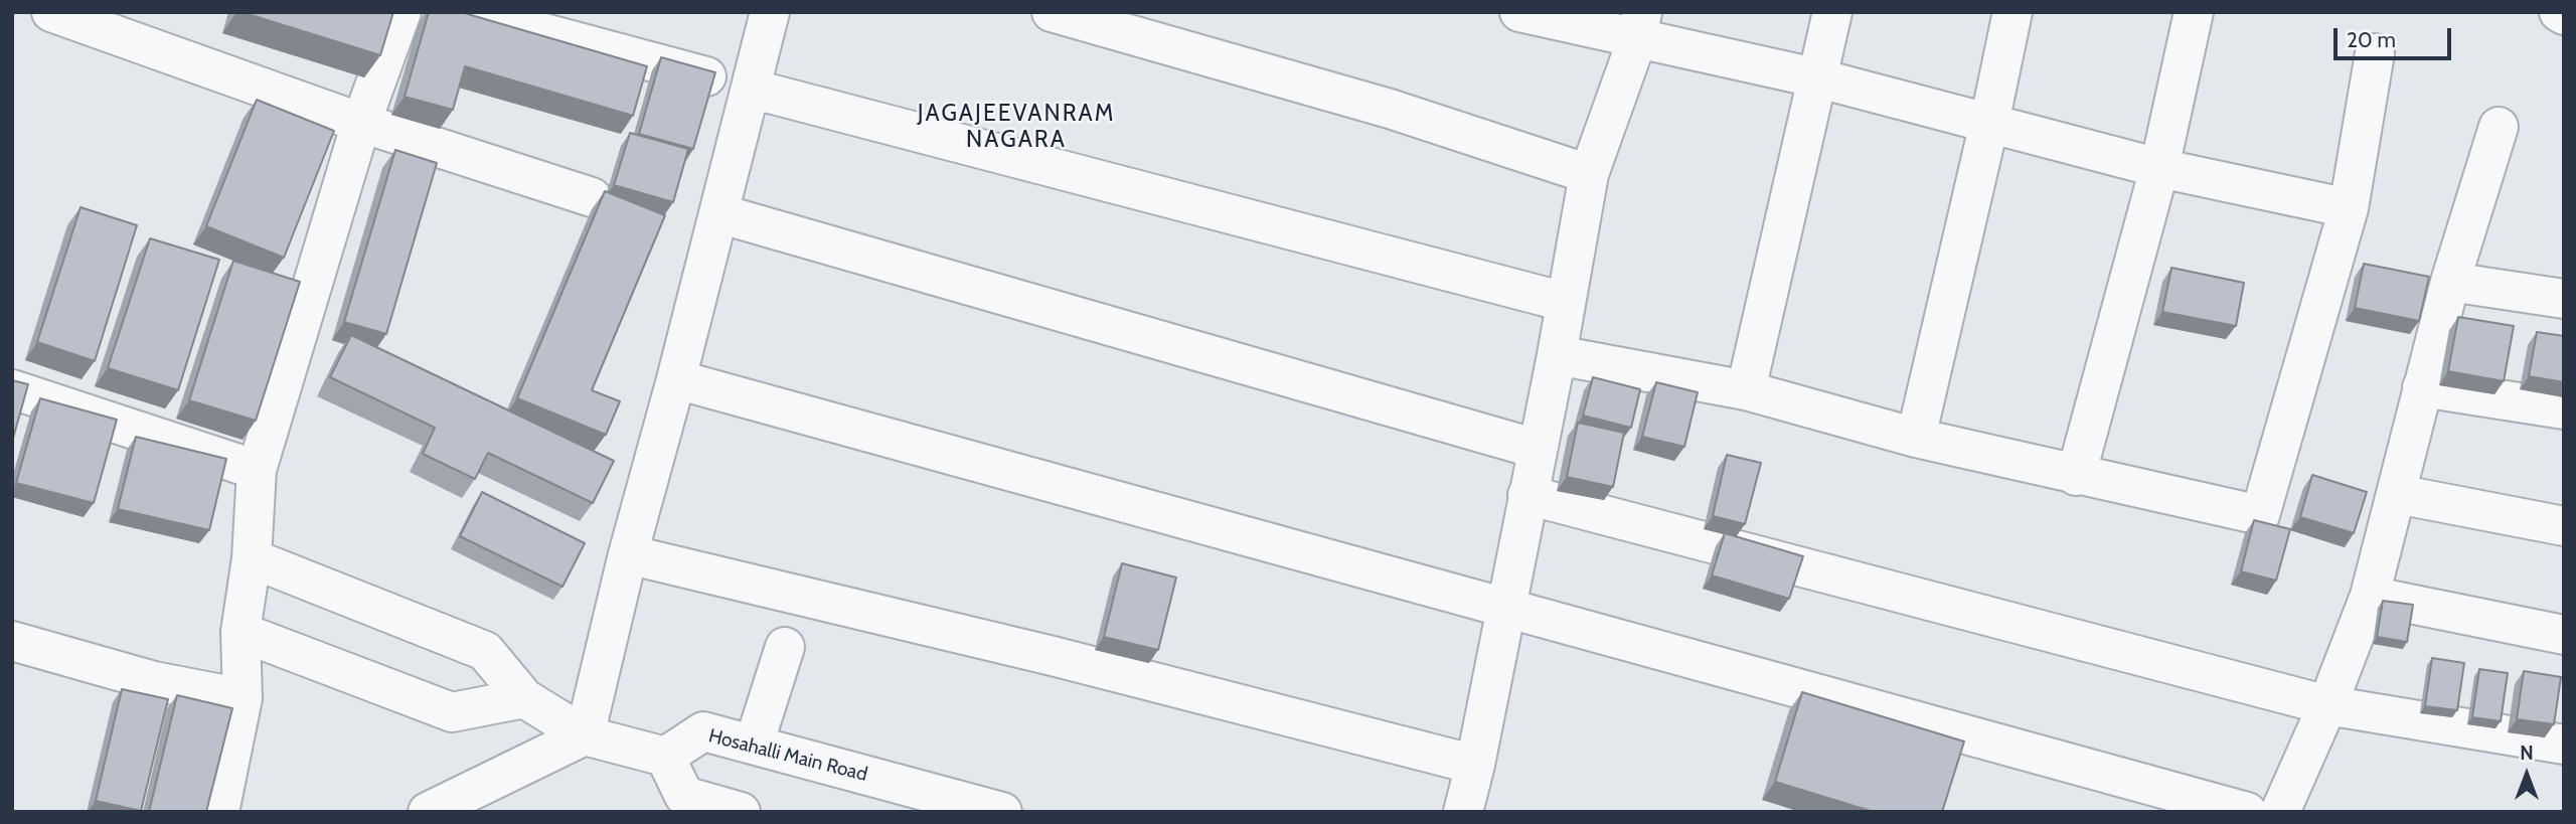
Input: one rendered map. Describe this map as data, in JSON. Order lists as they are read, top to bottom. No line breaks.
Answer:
{"streets":{"street":["Hosahalli Main Road"]},"districts":["JAGAJEEVANRAM NAGARA"],"scale_bar":"20 m","north":"top"}
